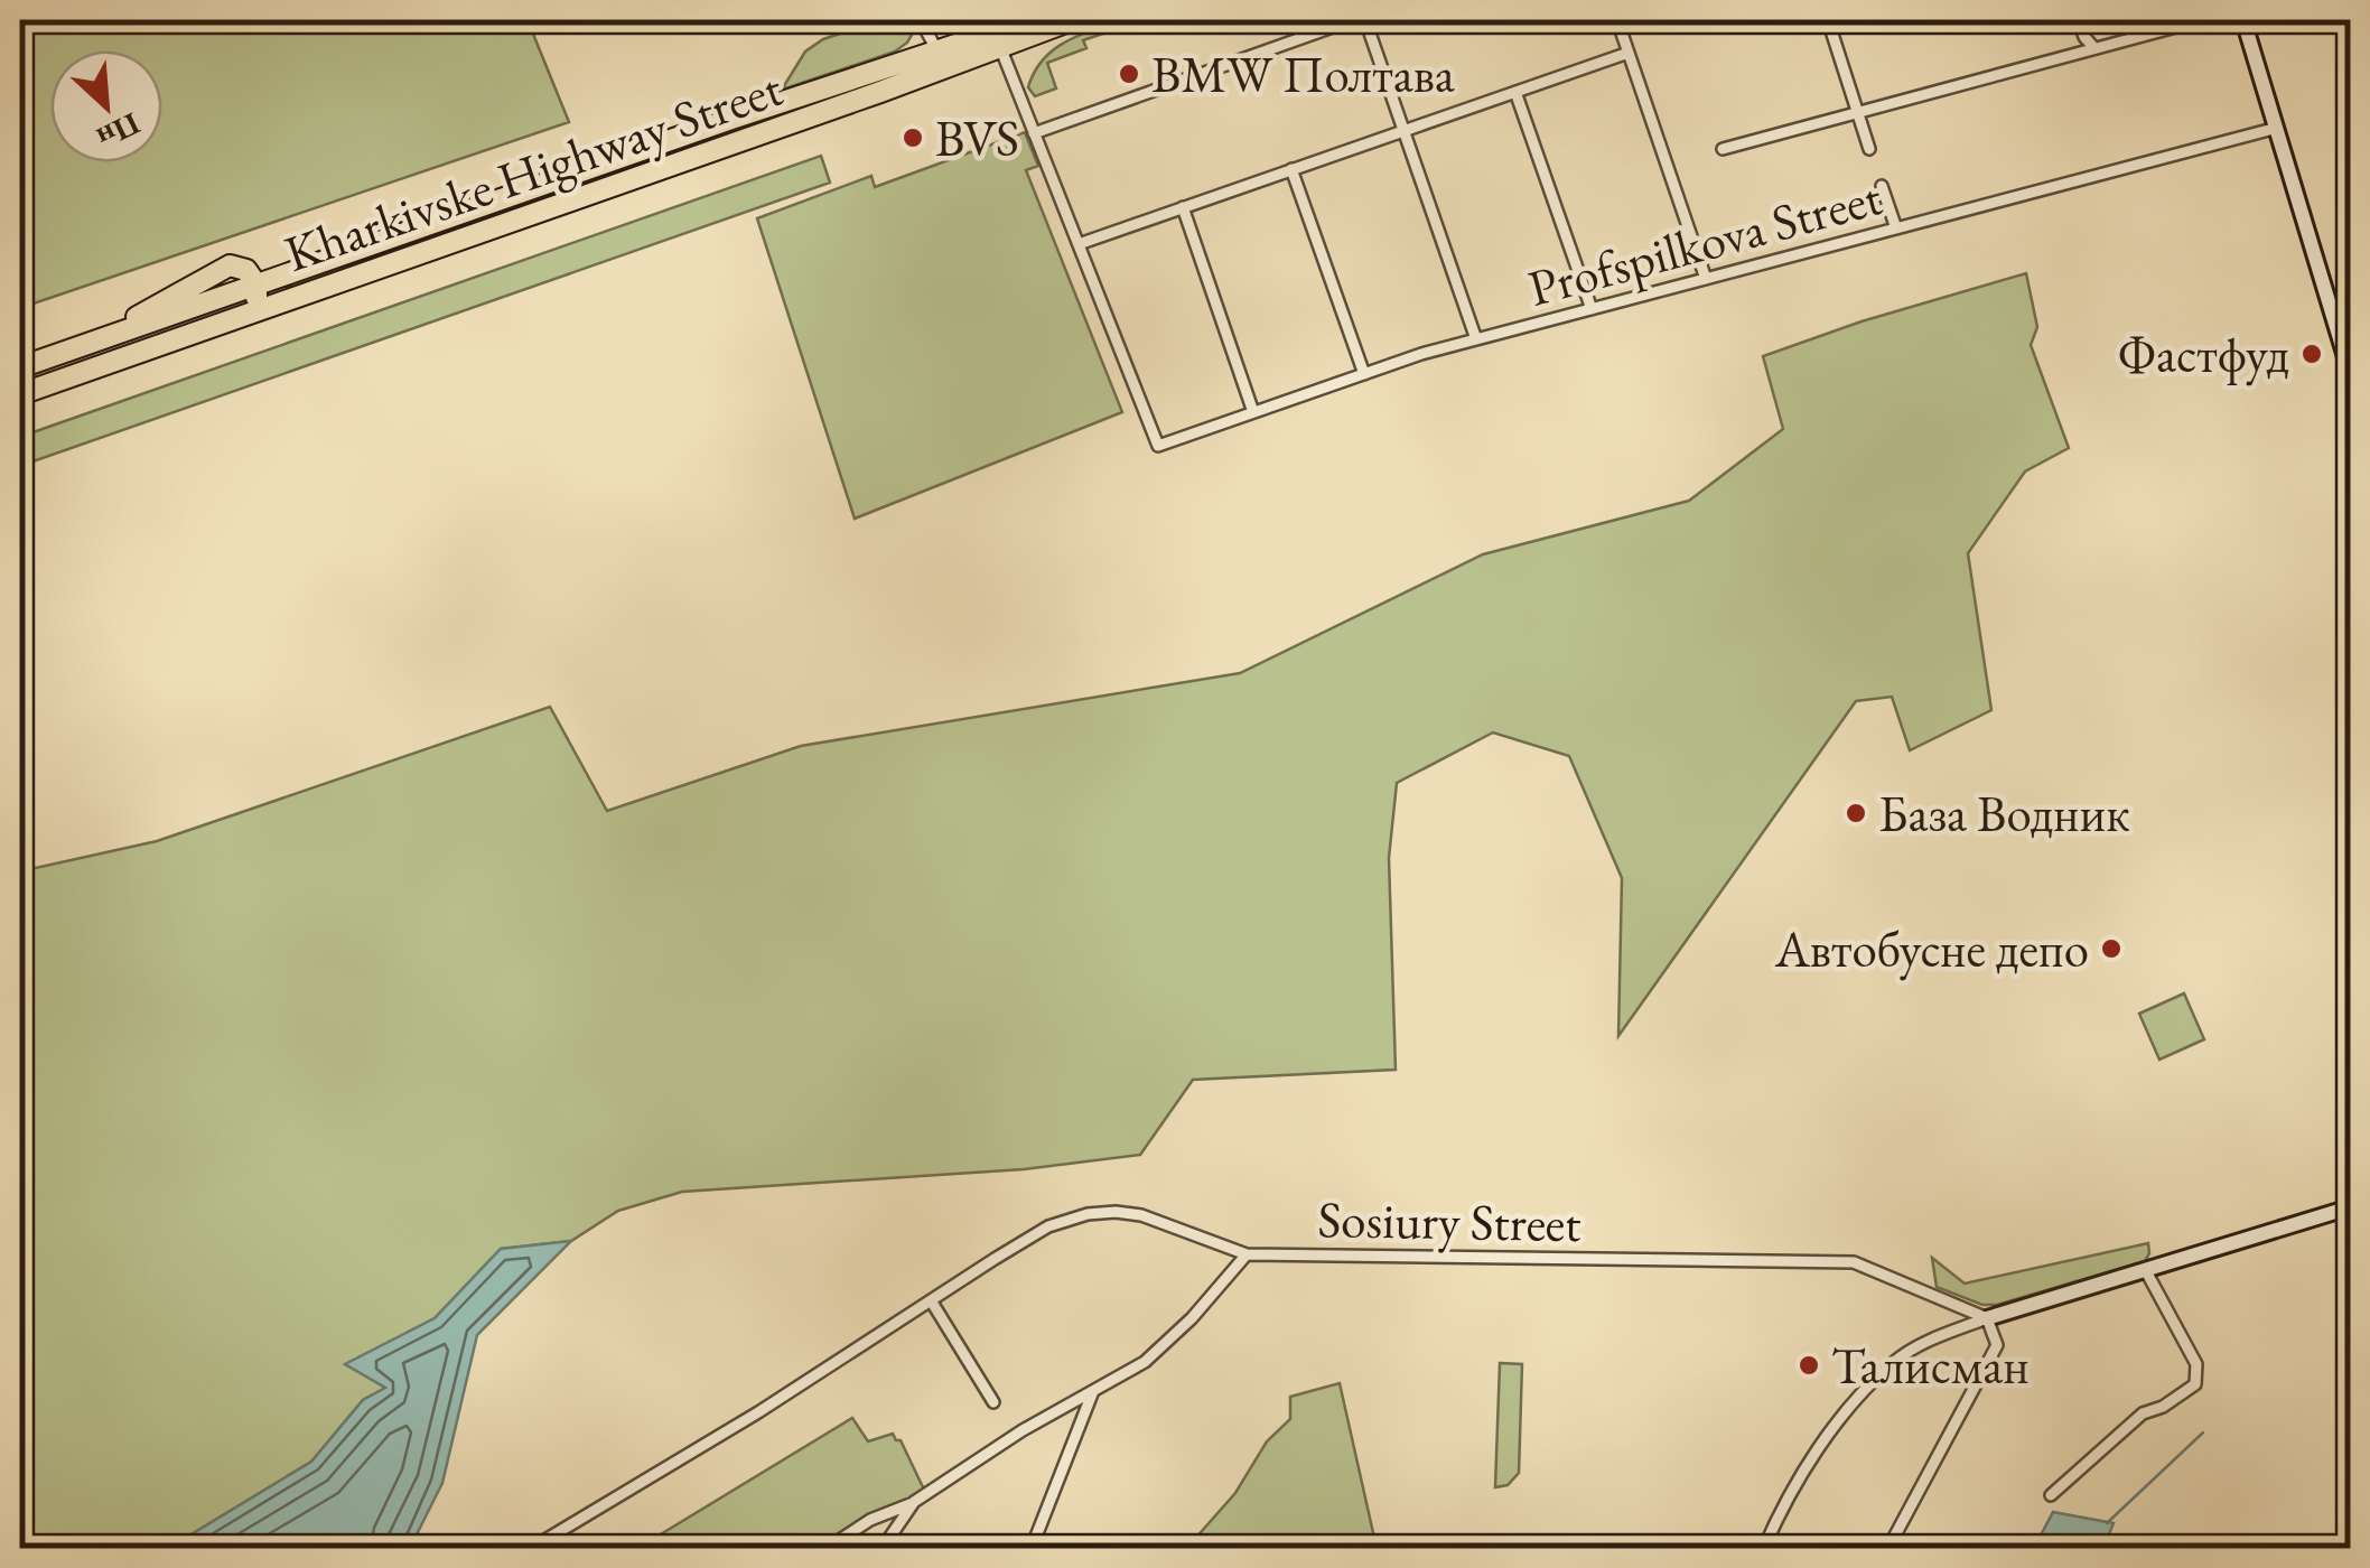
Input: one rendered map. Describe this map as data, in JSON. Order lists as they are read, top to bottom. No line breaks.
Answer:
{"streets":{"highway":["Kharkivske Highway Street"],"street":["Profspilkova Street","Sosiury Street"]},"places":["BMW Полтава","BVS","Фастфуд","База Водник","Автобусне депо","Талисман"],"north":"bottom right"}
